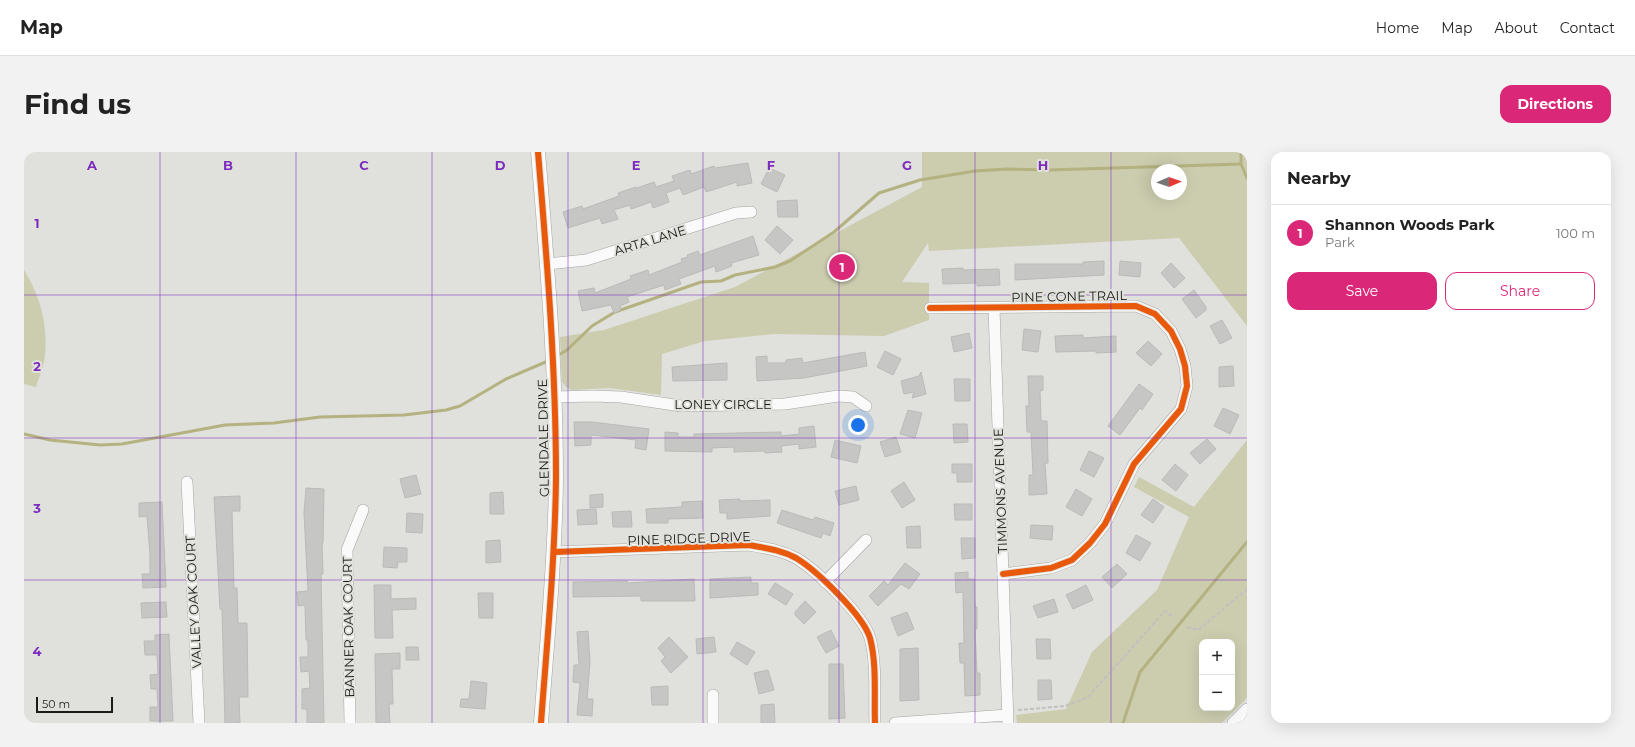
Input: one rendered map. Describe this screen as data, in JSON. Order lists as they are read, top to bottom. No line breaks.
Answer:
{"streets":{"street":["ARTA LANE","PINE CONE TRAIL","LONEY CIRCLE","GLENDALE DRIVE","TIMMONS AVENUE","PINE RIDGE DRIVE","VALLEY OAK COURT","BANNER OAK COURT"]},"crossings":[["ARTA LANE","GLENDALE DRIVE"],["PINE CONE TRAIL","TIMMONS AVENUE"],["LONEY CIRCLE","GLENDALE DRIVE"],["GLENDALE DRIVE","PINE RIDGE DRIVE"]],"scale_bar":"50 m","north":"right","page":{"header":"Map","nav":["Home","Map","About","Contact"],"buttons":["Directions",["Save","Share"]],"title":"Find us","heading":"Nearby","list":[{"mark":"1","name":"Shannon Woods Park","note":"Park","value":"100 m"}],"pins":"1","map_buttons":["+","−"],"scale":"50 m"},"grid":{"columns":["A","B","C","D","E","F","G","H"],"rows":["1","2","3","4"]}}
